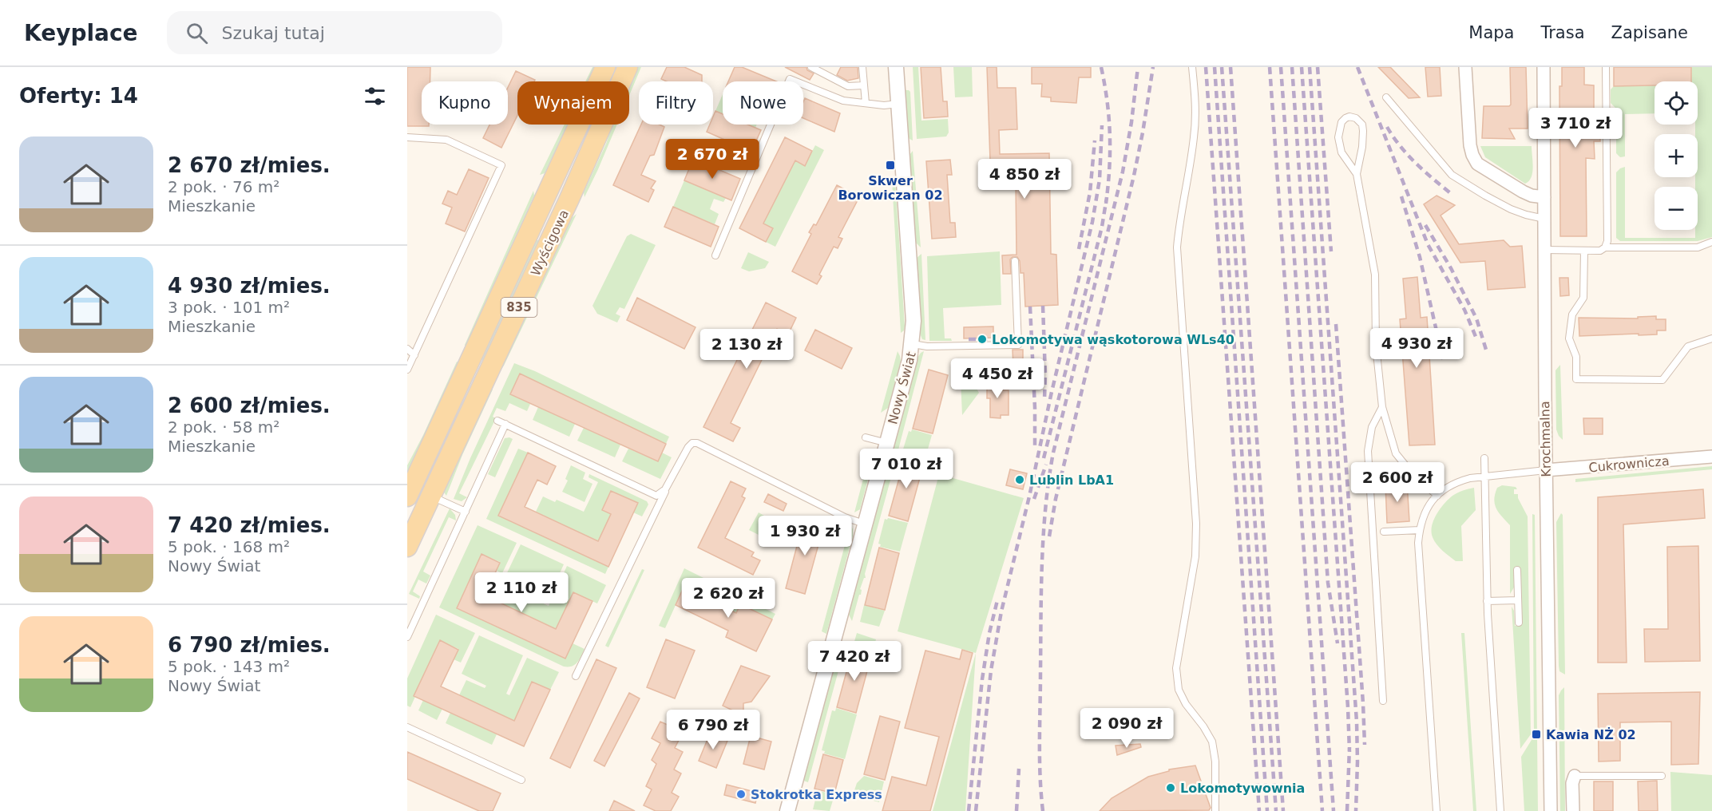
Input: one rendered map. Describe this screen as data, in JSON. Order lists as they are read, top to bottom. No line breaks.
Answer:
{"streets":{"main road":["Wyścigowa","835"],"street":["Nowy Świat","Krochmalna","Cukrownicza"]},"crossings":[["Krochmalna","Cukrownicza"]],"places":{"transit":["Skwer Borowiczan 02","Kawia NŻ 02"],"other":["Lokomotywa wąskotorowa WLs40","Lublin LbA1","Lokomotywownia","Stokrotka Express"]},"page":{"header":"Keyplace","search":"Szukaj tutaj","nav":["Mapa","Trasa","Zapisane"],"heading":"Oferty: 14","map_buttons":["+","−"],"chip":["Kupno","Wynajem","Filtry","Nowe"],"price":["3 710 zł","2 670 zł","4 850 zł","4 930 zł","2 130 zł","4 450 zł","7 010 zł","2 600 zł","1 930 zł","2 110 zł","2 620 zł","7 420 zł","2 090 zł","6 790 zł"],"list":[{"name":"2 670 zł/mies.","note":"2 pok. · 76 m² · Mieszkanie"},{"name":"4 930 zł/mies.","note":"3 pok. · 101 m² · Mieszkanie"},{"name":"2 600 zł/mies.","note":"2 pok. · 58 m² · Mieszkanie"},{"name":"7 420 zł/mies.","note":"5 pok. · 168 m² · Nowy Świat"},{"name":"6 790 zł/mies.","note":"5 pok. · 143 m² · Nowy Świat"}]}}
